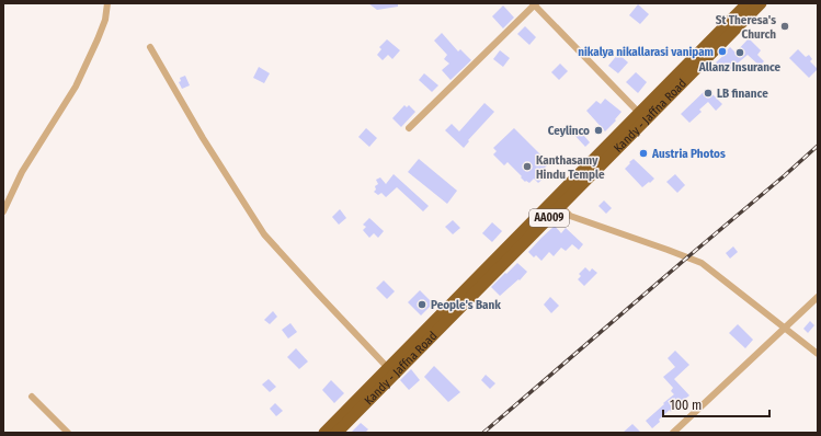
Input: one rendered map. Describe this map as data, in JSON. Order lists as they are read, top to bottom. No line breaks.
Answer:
{"streets":{"highway":["Kandy - Jaffna Road","AA009"]},"places":["St Theresa's Church","nikalya nikallarasi vanipam","Allanz Insurance","LB finance","Ceylinco","Austria Photos","Kanthasamy Hindu Temple","People's Bank"],"scale_bar":"100 m"}
